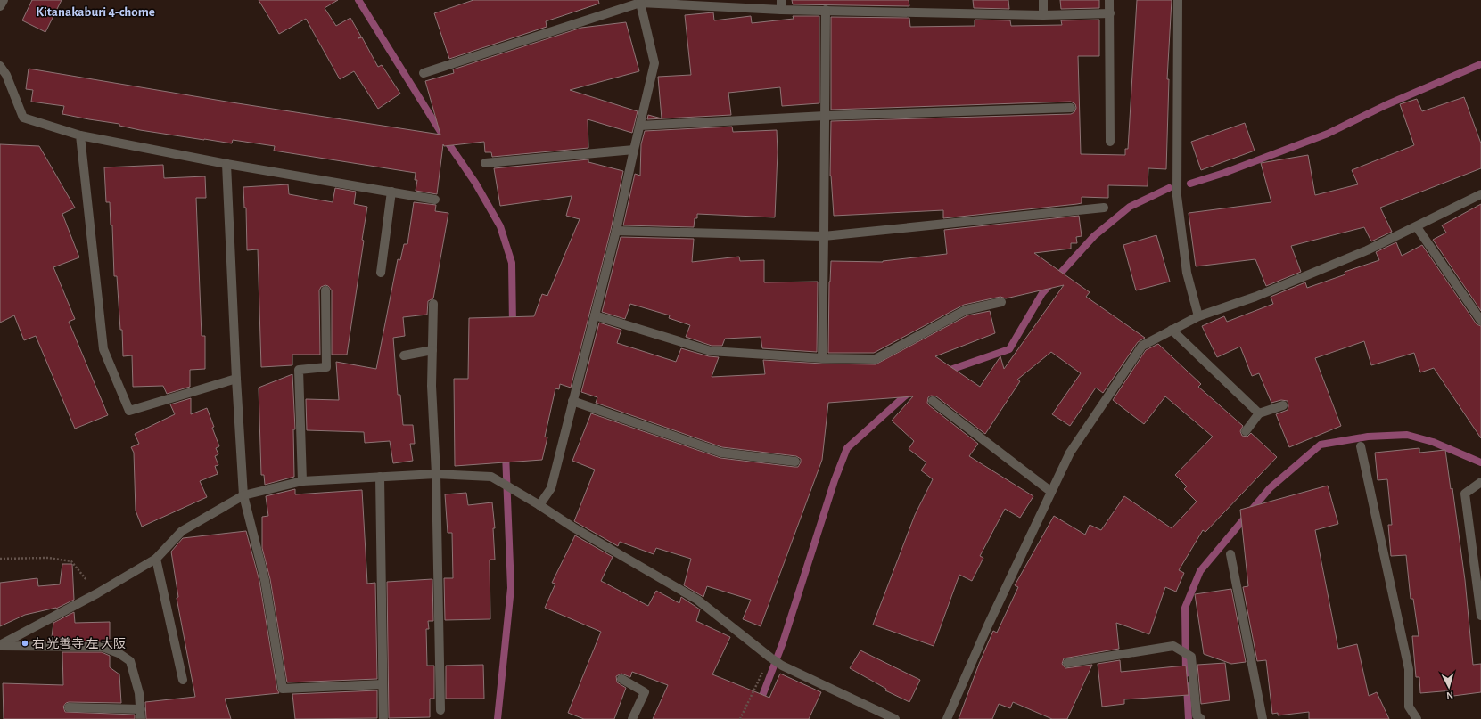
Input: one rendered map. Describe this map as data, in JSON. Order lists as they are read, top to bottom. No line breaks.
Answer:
{"districts":["Kitanakaburi 4-chome"],"places":["右 光善寺 左 大阪"],"north":"bottom"}
